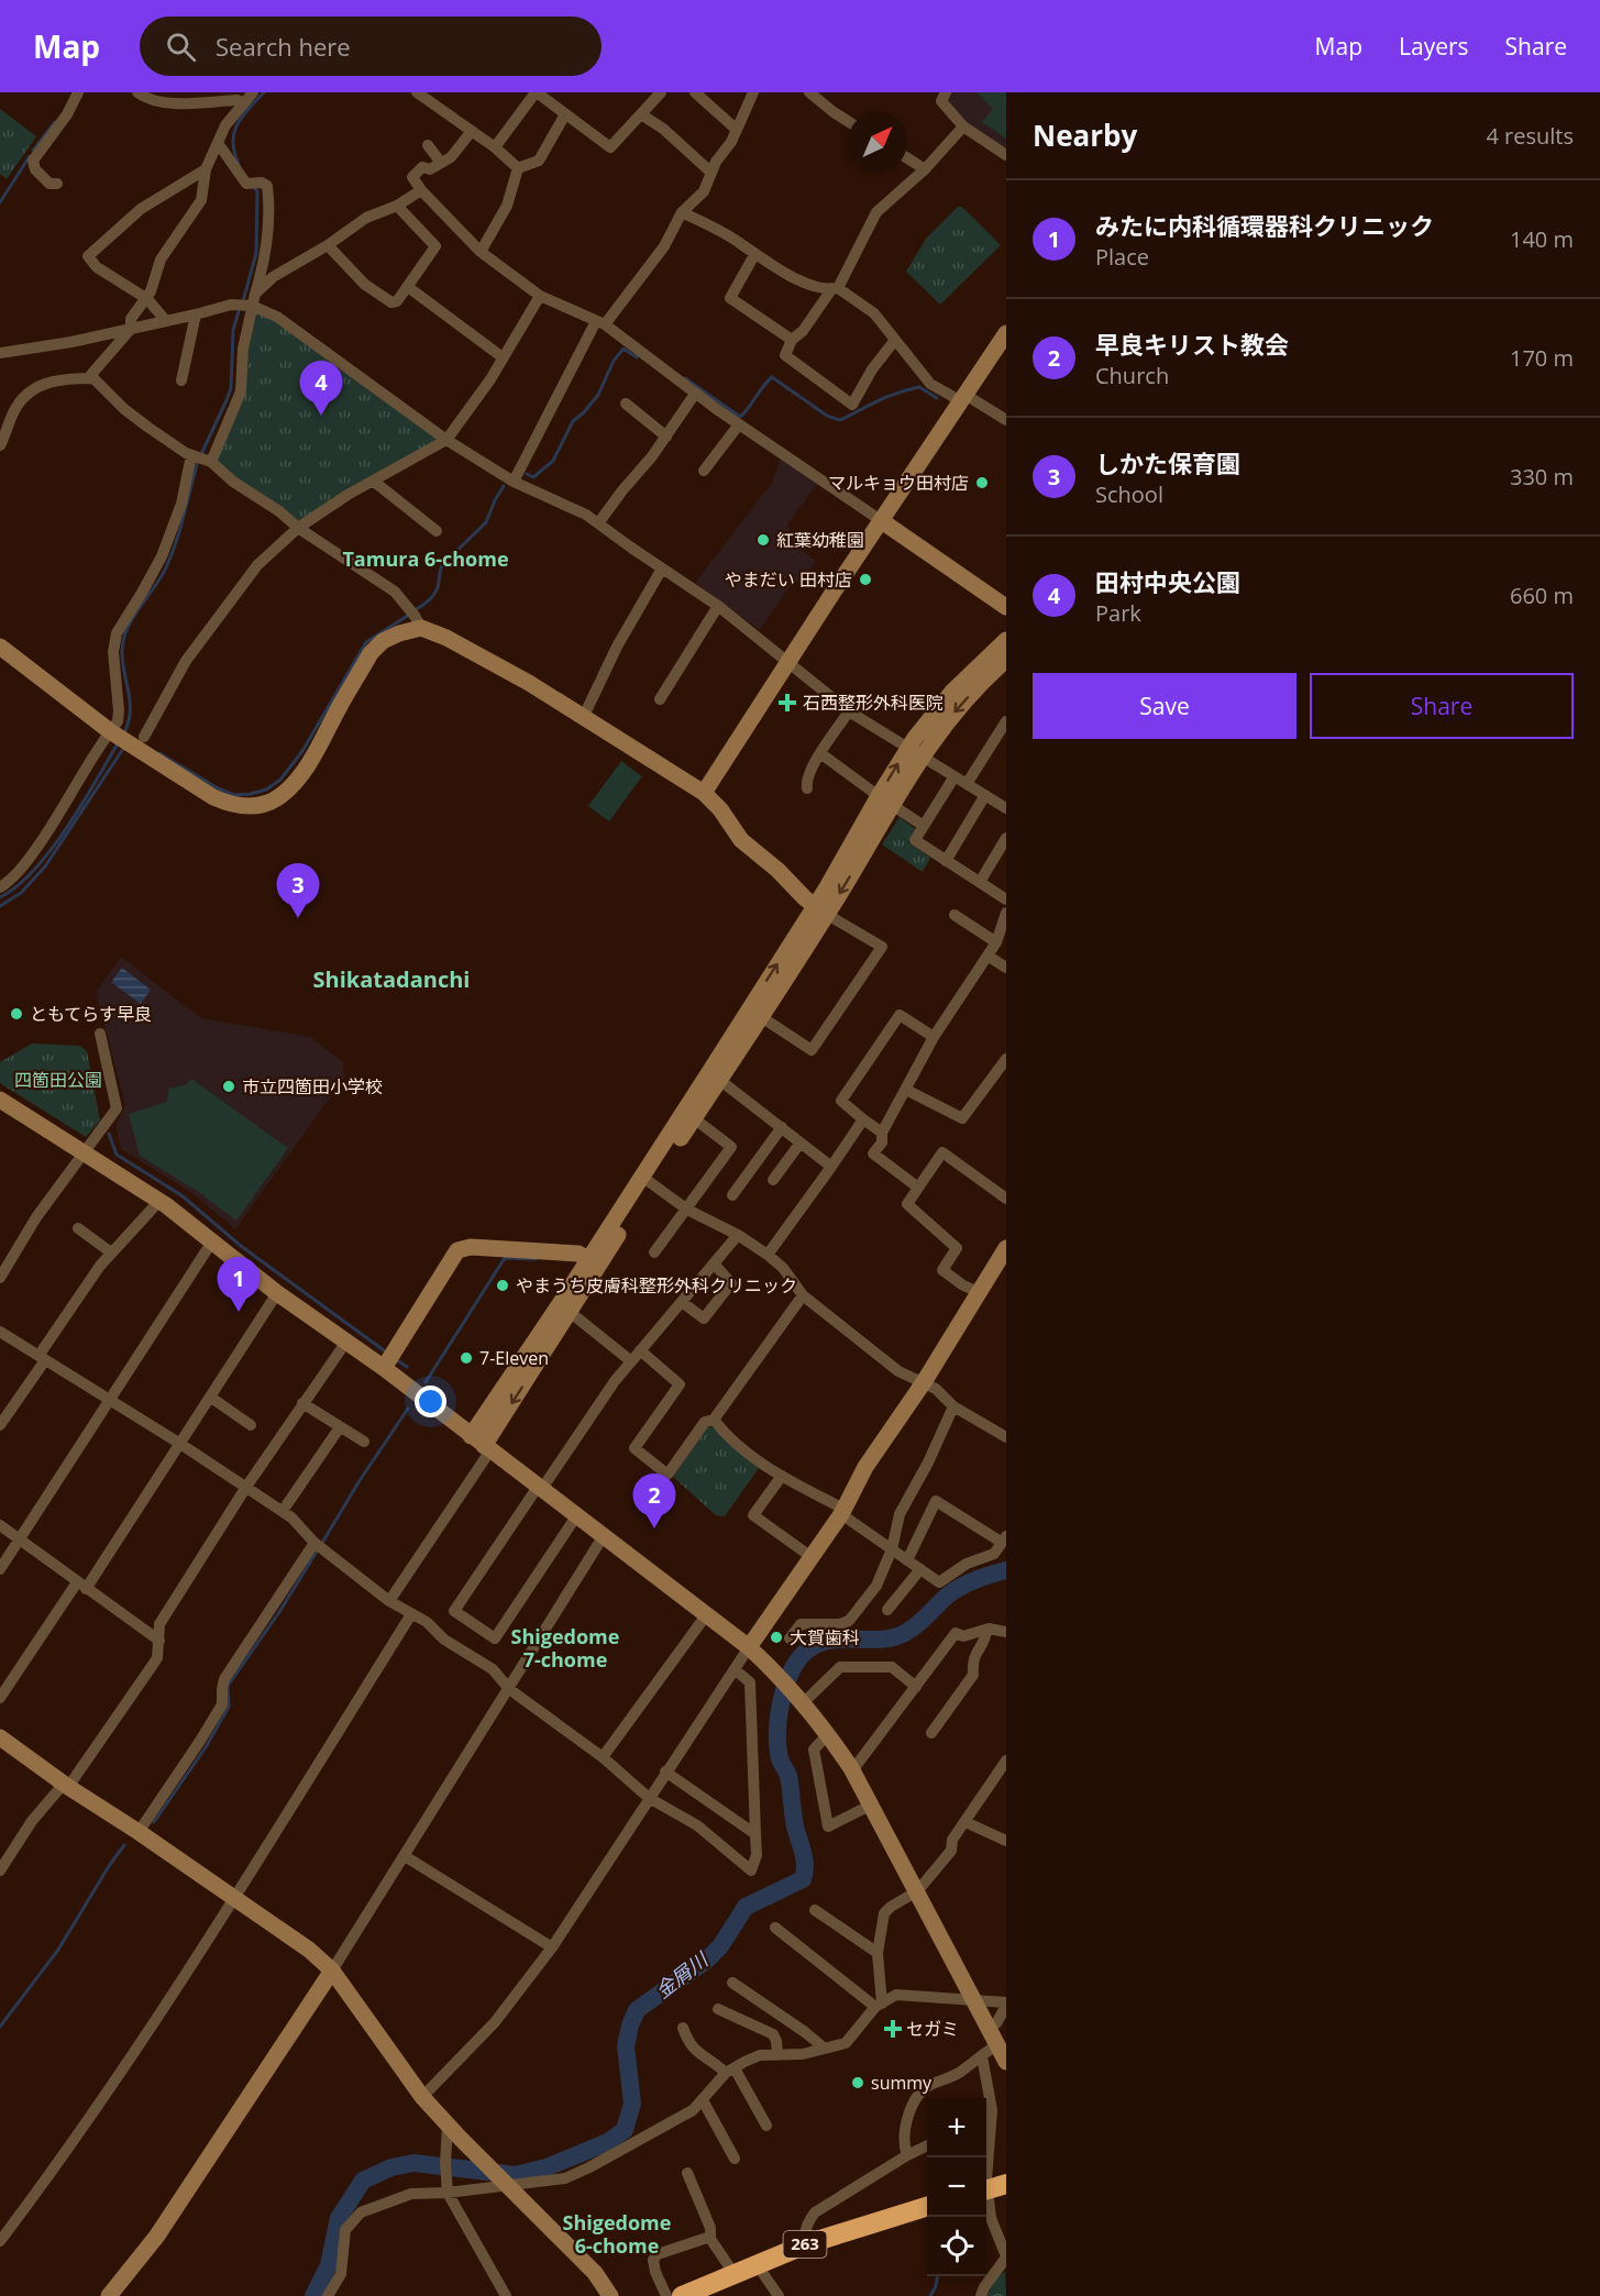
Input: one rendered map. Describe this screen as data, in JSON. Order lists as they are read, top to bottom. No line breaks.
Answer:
{"streets":{"highway":["263"]},"districts":["Tamura 6-chome","Shikatadanchi","Shigedome 7-chome","Shigedome 6-chome"],"water":["金屑川"],"parks":["四箇田公園"],"places":{"other":["マルキョウ田村店","紅葉幼稚園","やまだい 田村店","ともてらす早良","市立四箇田小学校","やまうち皮膚科整形外科クリニック","7-Eleven","大賀歯科","summy"],"health":["石西整形外科医院","セガミ"]},"north":"top right","page":{"header":"Map","search":"Search here","nav":["Map","Layers","Share"],"heading":["Nearby","4 results"],"list":[{"mark":"1","name":"みたに内科循環器科クリニック","note":"Place","value":"140 m"},{"mark":"2","name":"早良キリスト教会","note":"Church","value":"170 m"},{"mark":"3","name":"しかた保育園","note":"School","value":"330 m"},{"mark":"4","name":"田村中央公園","note":"Park","value":"660 m"}],"pins":["4","3","1","2"],"buttons":["Save","Share"],"map_buttons":["+","−"]}}
